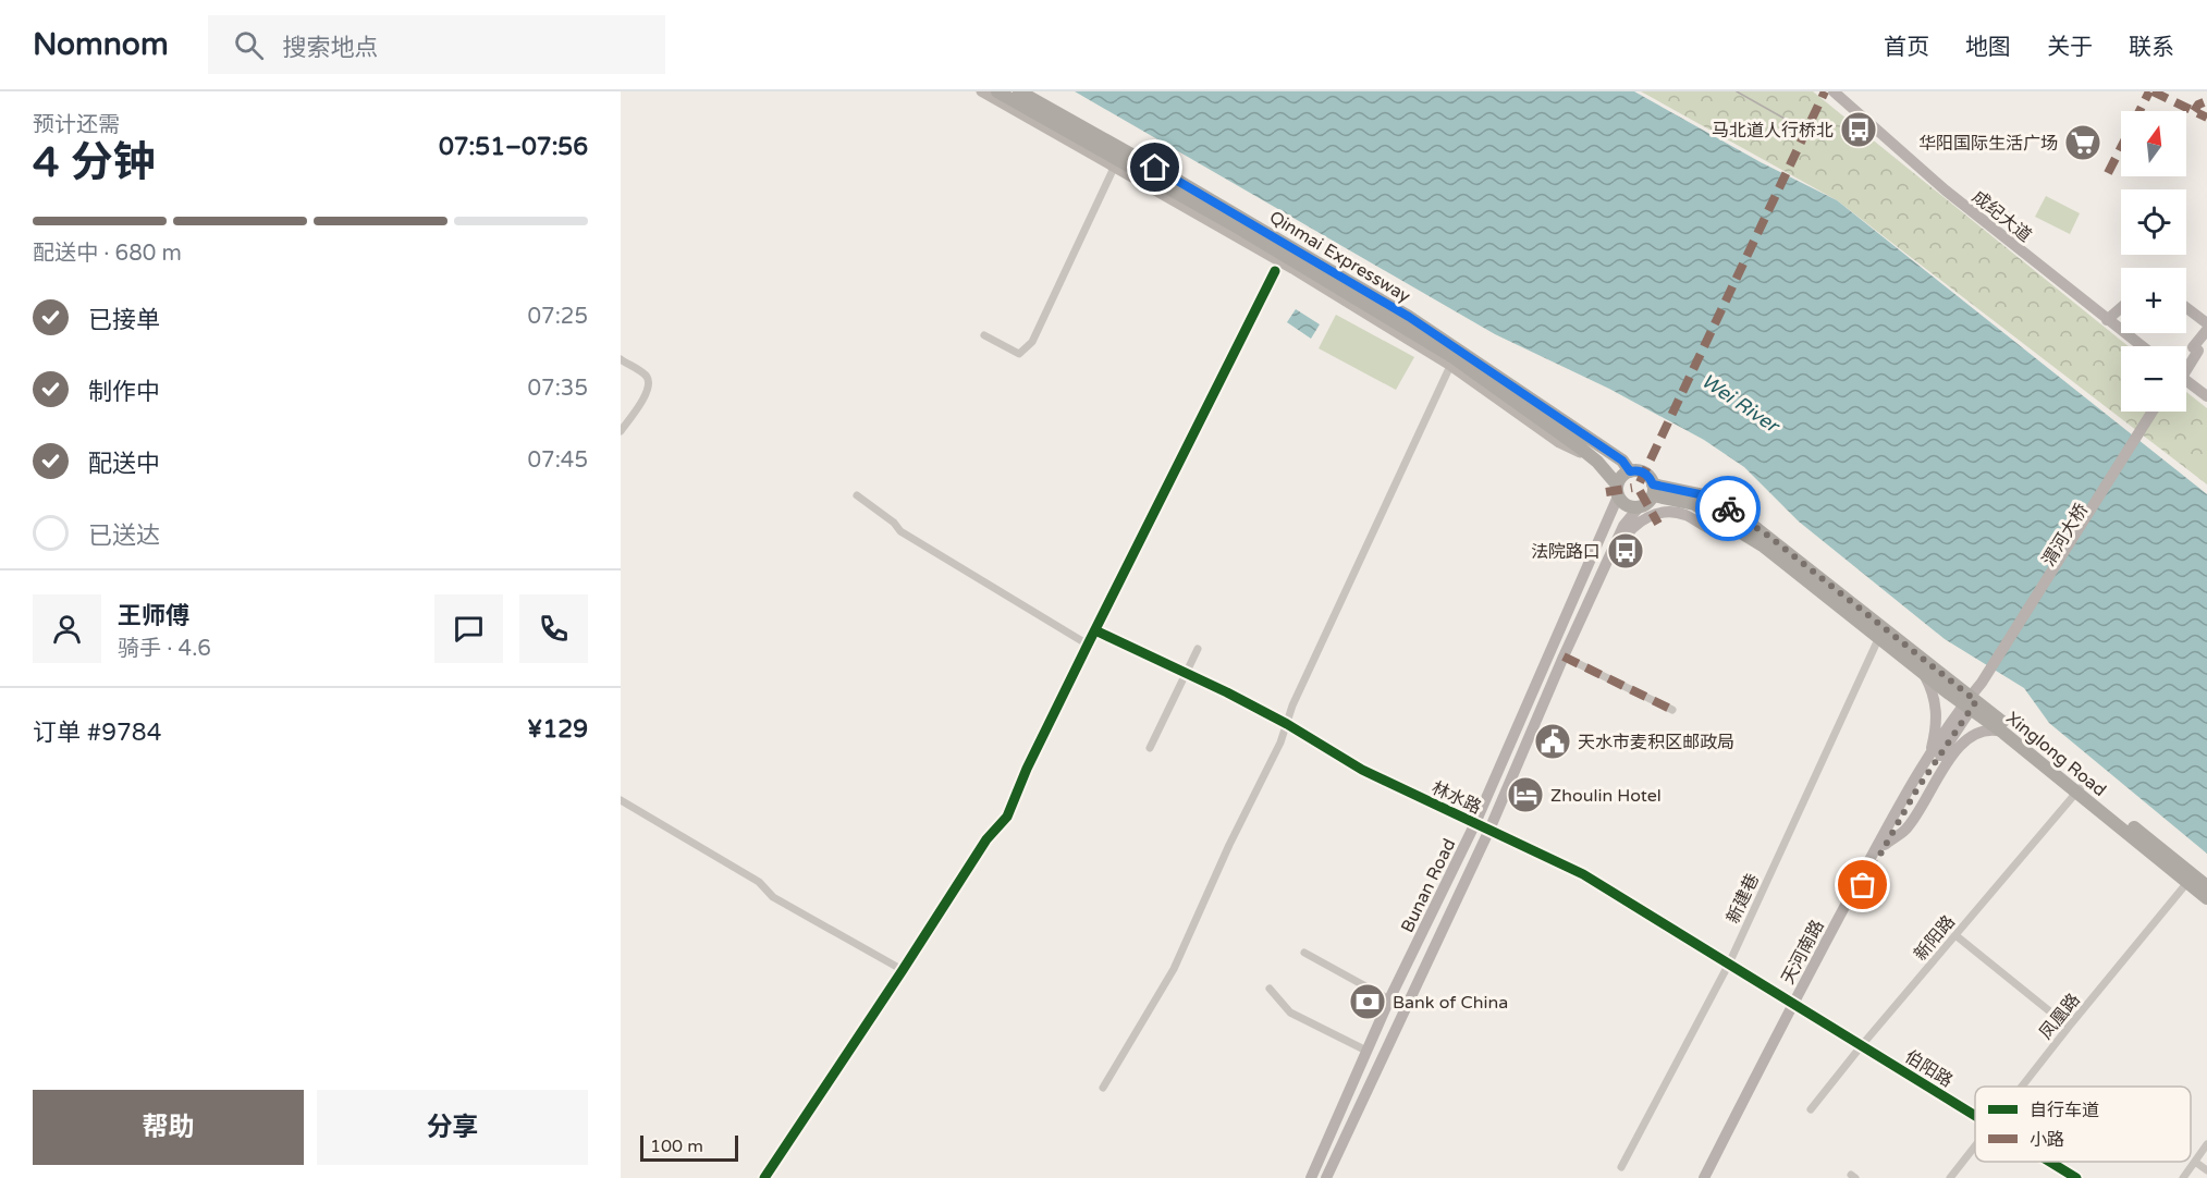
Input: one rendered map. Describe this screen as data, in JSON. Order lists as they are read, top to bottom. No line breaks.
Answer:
{"streets":{"highway":["Qinmai Expressway","Xinglong Road"],"main road":["成纪大道","渭河大桥","Bunan Road","天河南路"],"street":["林水路","新建巷","新阳路","凤凰路","伯阳路"]},"crossings":[["Qinmai Expressway","Xinglong Road"],["Qinmai Expressway","Bunan Road"],["渭河大桥","天河南路"],["Xinglong Road","Bunan Road"],["Xinglong Road","新建巷"],["Xinglong Road","新阳路"],["Xinglong Road","天河南路"],["Xinglong Road","凤凰路"],["林水路","Bunan Road"],["林水路","新建巷"],["林水路","天河南路"],["林水路","伯阳路"],["新阳路","伯阳路"],["天河南路","伯阳路"]],"water":["Wei River"],"places":{"bus stop":["马北道人行桥北","法院路口"],"supermarket":["华阳国际生活广场"],"public building":["天水市麦积区邮政局"],"hotel":["Zhoulin Hotel"],"bank":["Bank of China"]},"legend":["自行车道","小路"],"scale_bar":"100 m","north":"top","page":{"header":"Nomnom","search":"搜索地点","nav":["首页","地图","关于","联系"],"heading":["4 分钟","预计还需","07:51–07:56"],"panel":["王师傅","骑手 · 4.6","订单 #9784","¥129"],"map_buttons":["+","−"],"bar":"配送中 · 680 m","list":[["已接单","07:25"],["制作中","07:35"],["配送中","07:45"],"已送达"],"buttons":["帮助","分享"],"scale":"100 m"}}
